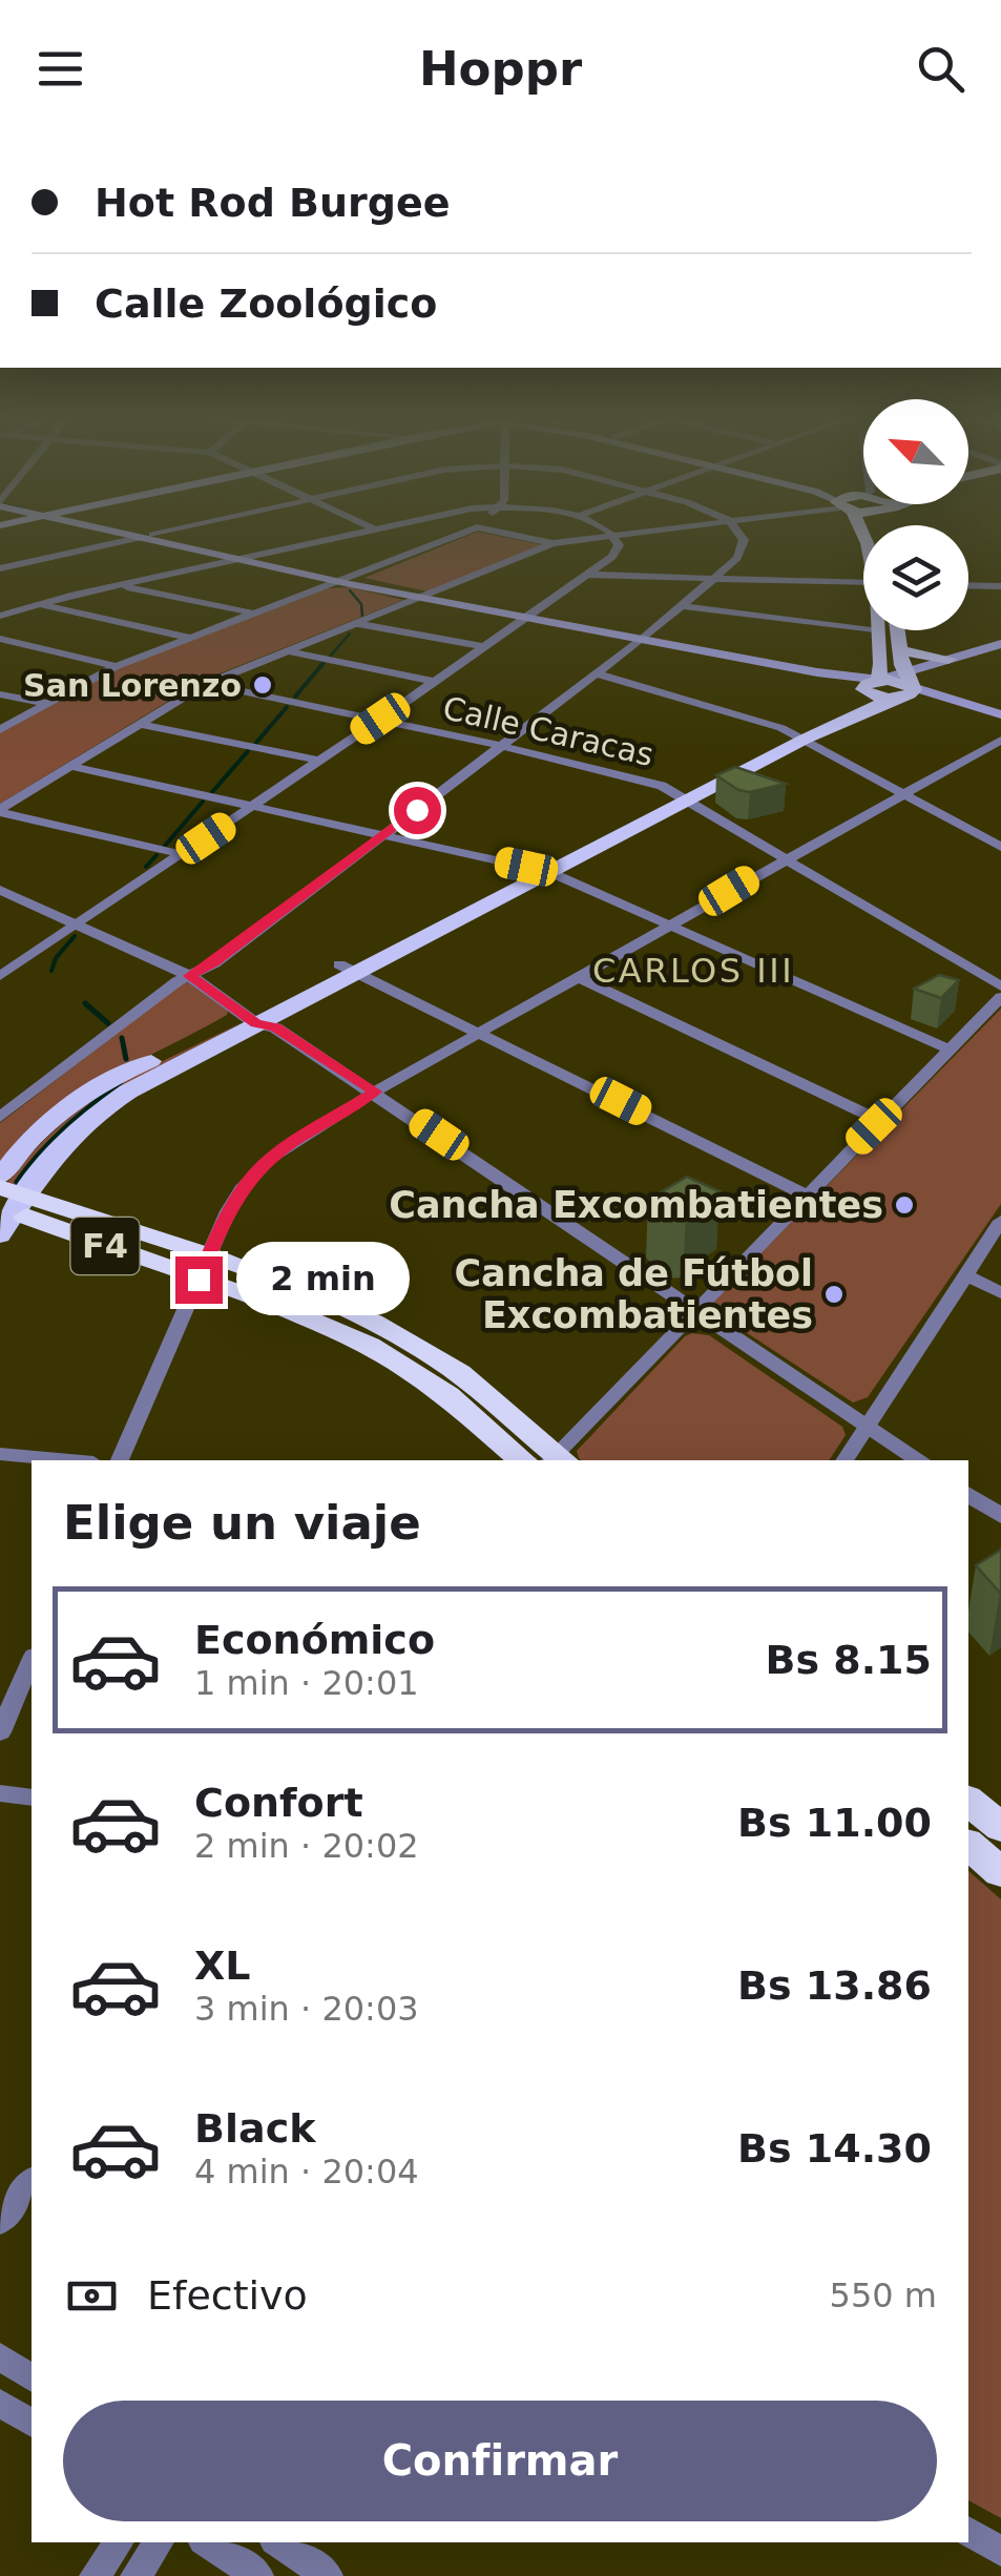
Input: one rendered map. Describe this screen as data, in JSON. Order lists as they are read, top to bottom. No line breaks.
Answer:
{"streets":{"highway":["F4"],"street":["Calle Caracas"]},"districts":["CARLOS III"],"places":["San Lorenzo","Cancha Excombatientes","Cancha de Fútbol Excombatientes"],"north":"top left","page":{"header":"Hoppr","banner":["Hot Rod Burgee","Calle Zoológico"],"bubble":"2 min","heading":"Elige un viaje","list":[{"name":"Económico","note":"1 min · 20:01","value":"Bs 8.15"},{"name":"Confort","note":"2 min · 20:02","value":"Bs 11.00"},{"name":"XL","note":"3 min · 20:03","value":"Bs 13.86"},{"name":"Black","note":"4 min · 20:04","value":"Bs 14.30"}],"pay":["Efectivo","550 m"],"buttons":"Confirmar"}}
